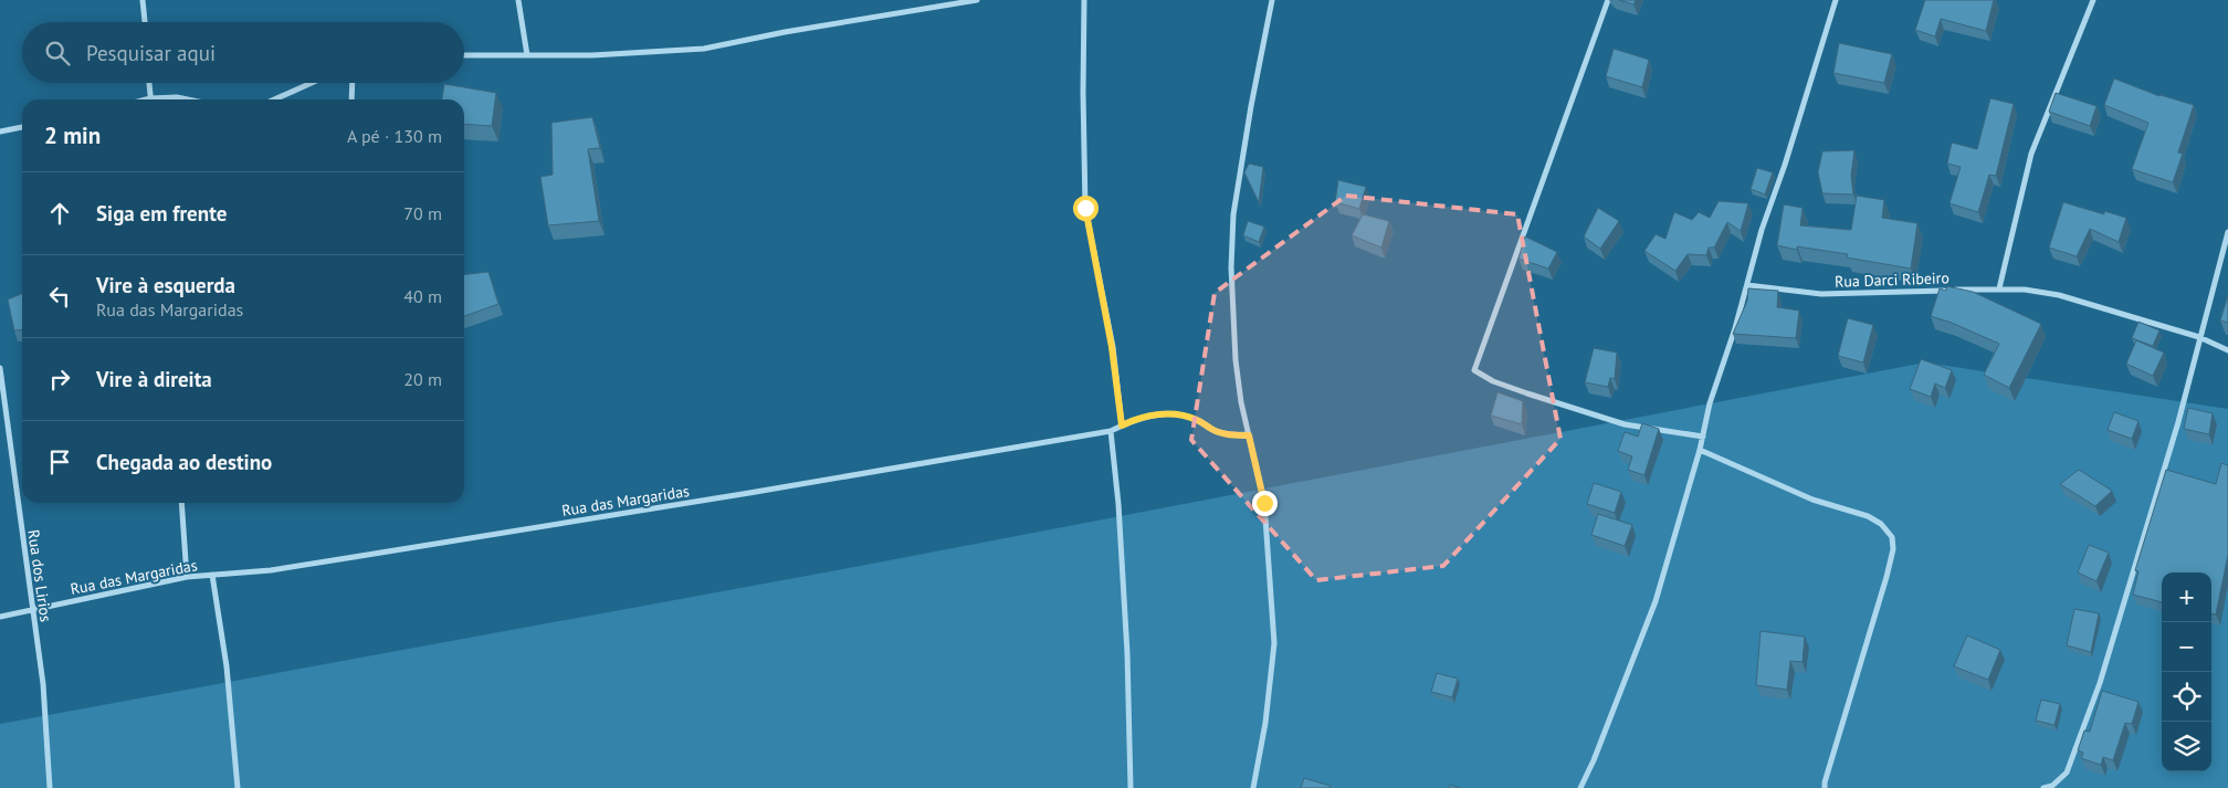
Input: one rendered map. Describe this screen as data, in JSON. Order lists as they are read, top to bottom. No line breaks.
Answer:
{"streets":{"street":["Rua Darci Ribeiro","Rua das Margaridas","Rua dos Lirios"]},"crossings":[["Rua das Margaridas","Rua dos Lirios"]],"page":{"search":"Pesquisar aqui","heading":["2 min","A pé · 130 m"],"list":[["Siga em frente","70 m"],["Vire à esquerda","Rua das Margaridas","40 m"],["Vire à direita","20 m"],"Chegada ao destino"],"map_buttons":["+","−"]}}
